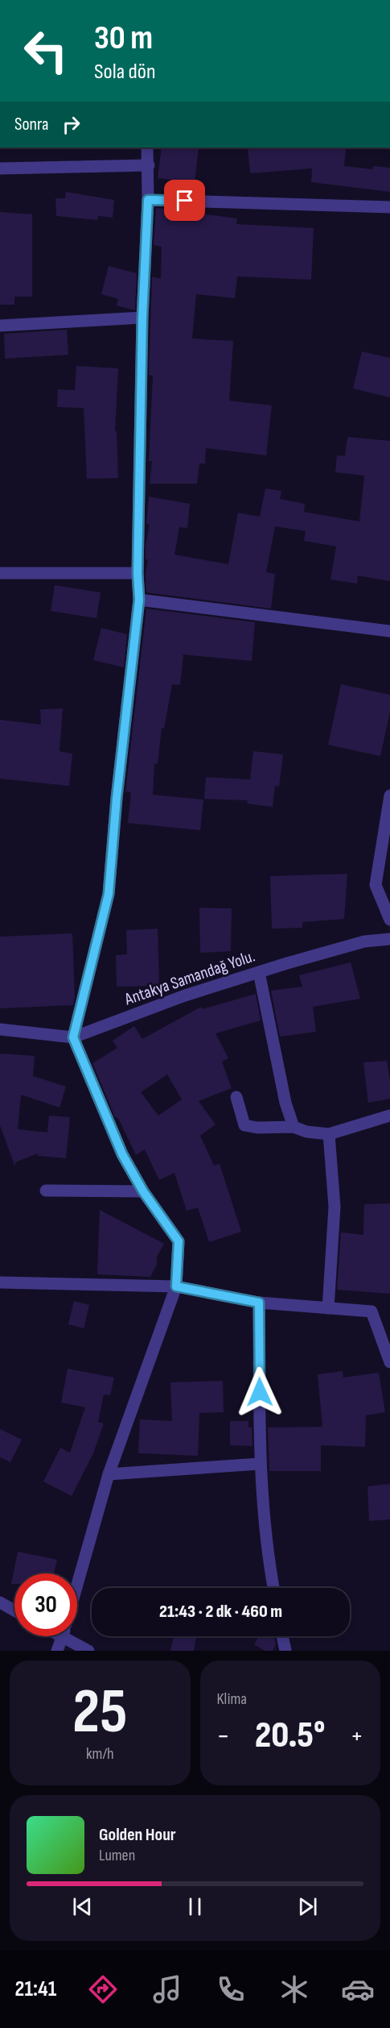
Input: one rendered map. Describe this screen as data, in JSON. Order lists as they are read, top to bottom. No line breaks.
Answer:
{"streets":{"street":["Antakya Samandağ Yolu."]},"page":{"turn":["30 m","Sola dön"],"then":"Sonra","limit":"30","trip":"21:43 · 2 dk · 460 m","tile":[["25","km/h"],"Klima"],"heat":["−","20.5°","+"],"song":["Golden Hour","Lumen"],"tabs":"21:41"}}
